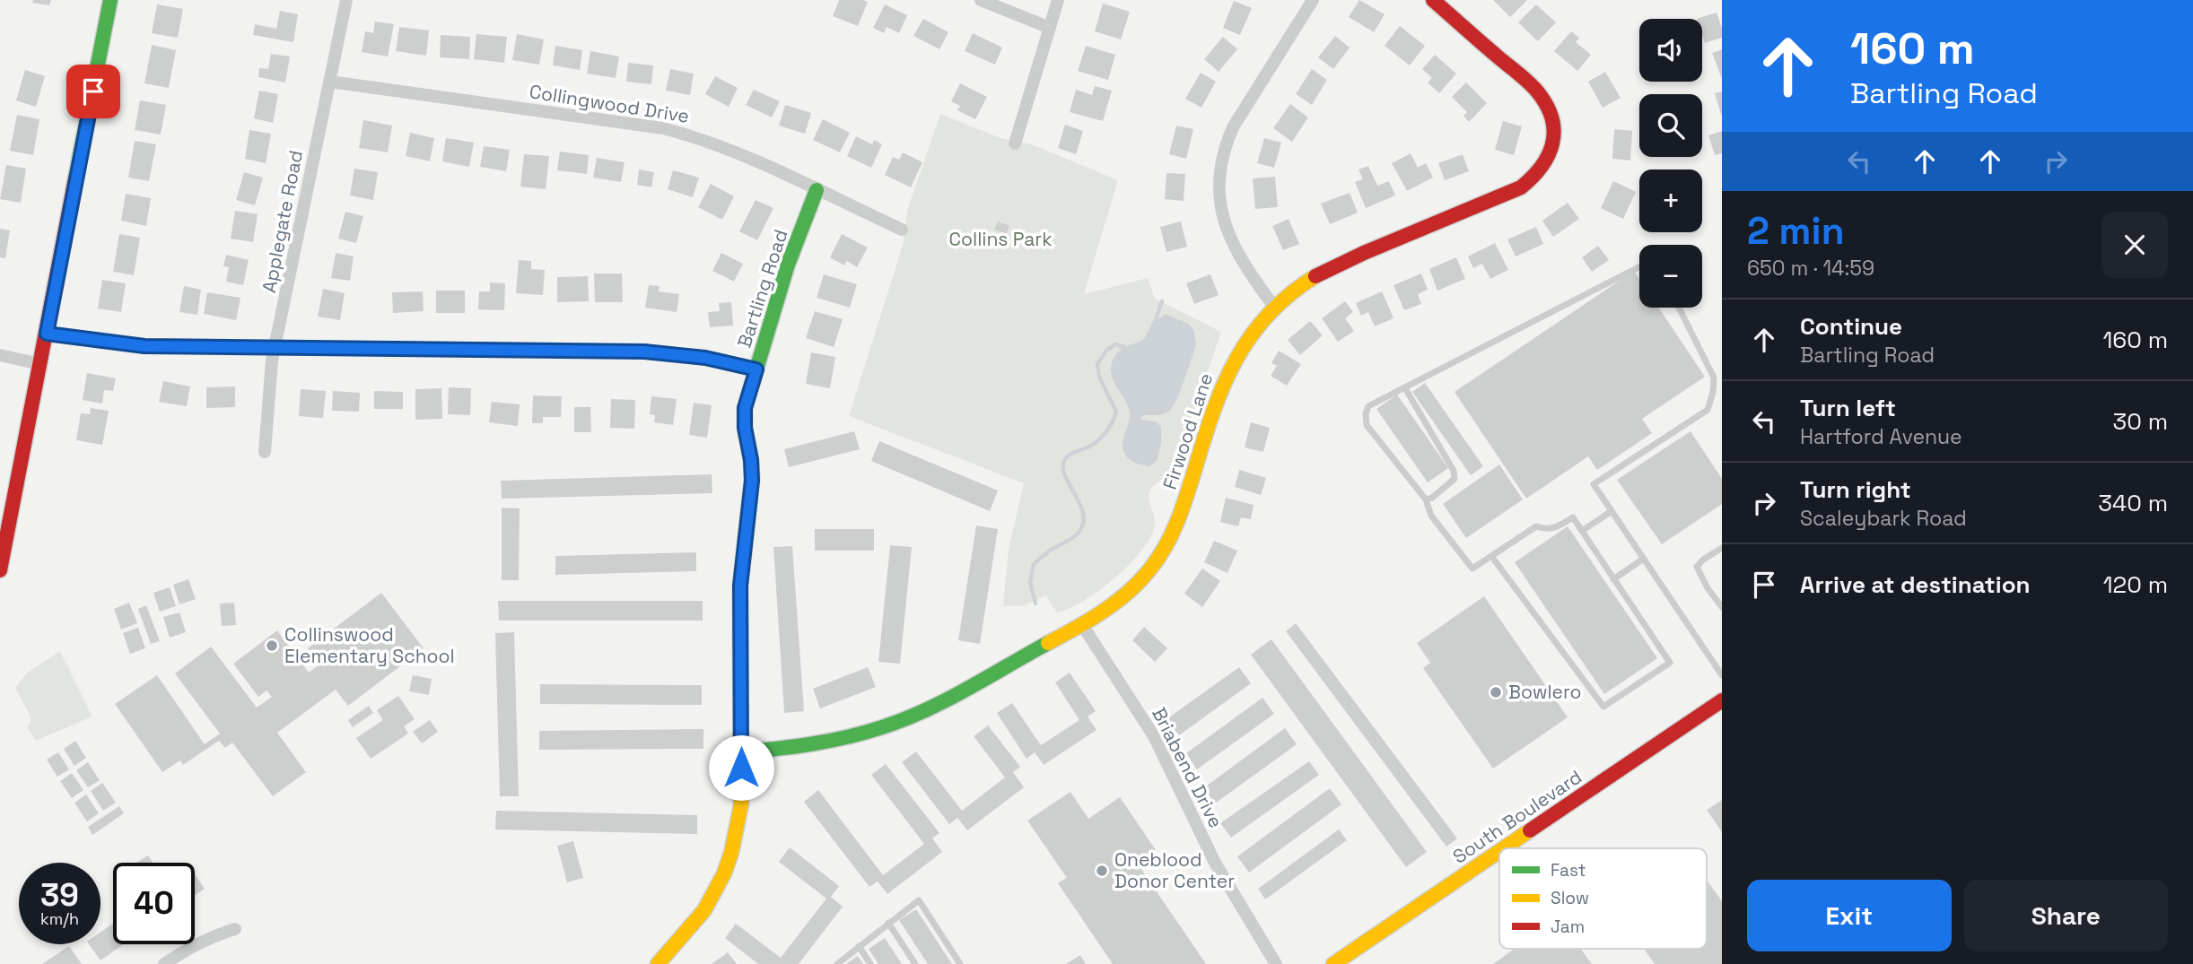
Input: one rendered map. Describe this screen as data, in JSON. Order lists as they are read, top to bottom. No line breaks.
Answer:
{"streets":{"street":["Collingwood Drive","Applegate Road","Bartling Road","Firwood Lane","Briabend Drive","South Boulevard"]},"crossings":[["Collingwood Drive","Applegate Road"],["Collingwood Drive","Bartling Road"],["Bartling Road","Firwood Lane"],["Firwood Lane","Briabend Drive"]],"parks":["Collins Park"],"places":["Collinswood Elementary School","Bowlero","Oneblood Donor Center"],"legend":["Fast","Slow","Jam"],"page":{"turn":["160 m","Bartling Road"],"map_buttons":["+","−"],"heading":["2 min","650 m · 14:59"],"list":[{"name":"Continue","note":"Bartling Road","value":"160 m"},{"name":"Turn left","note":"Hartford Avenue","value":"30 m"},{"name":"Turn right","note":"Scaleybark Road","value":"340 m"},{"name":"Arrive at destination","value":"120 m"}],"speed":"39 km/h","limit":"40","buttons":["Exit","Share"]}}
